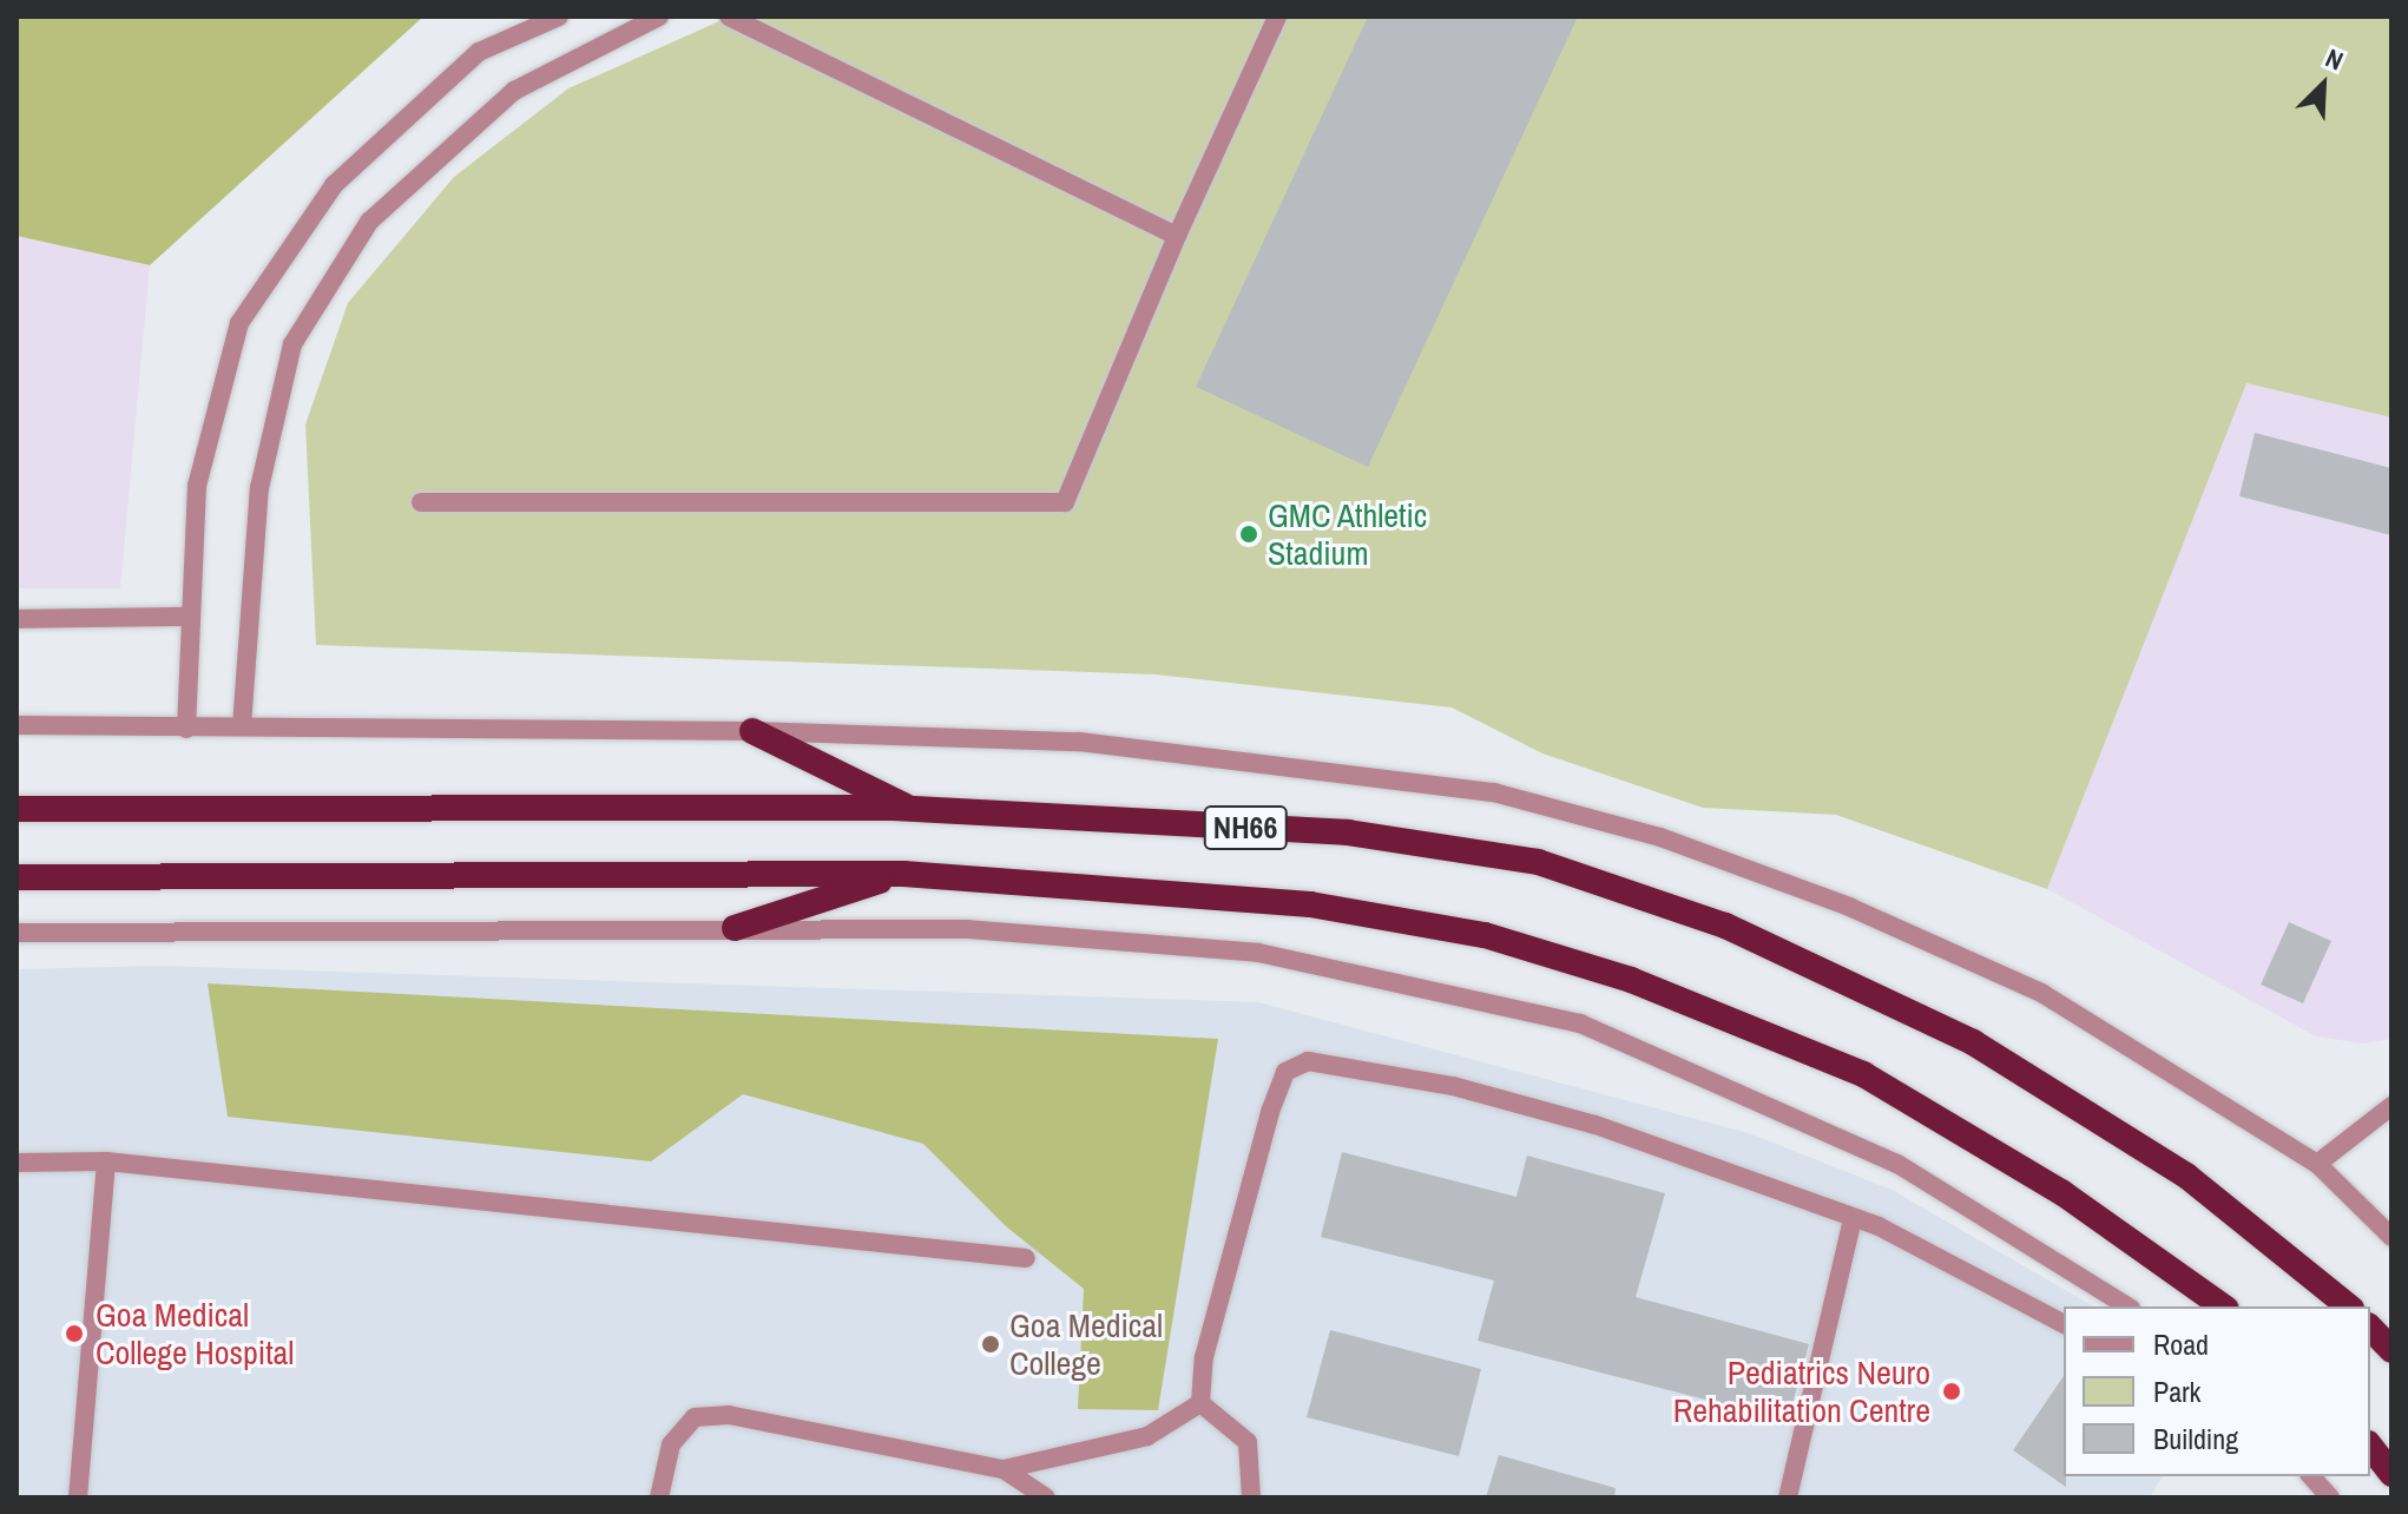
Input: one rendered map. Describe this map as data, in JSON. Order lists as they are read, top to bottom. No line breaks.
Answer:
{"streets":{"highway":["NH66"]},"places":["GMC Athletic Stadium","Goa Medical College Hospital","Goa Medical College","Pediatrics Neuro Rehabilitation Centre"],"legend":["Road","Park","Building"],"north":"top right"}
